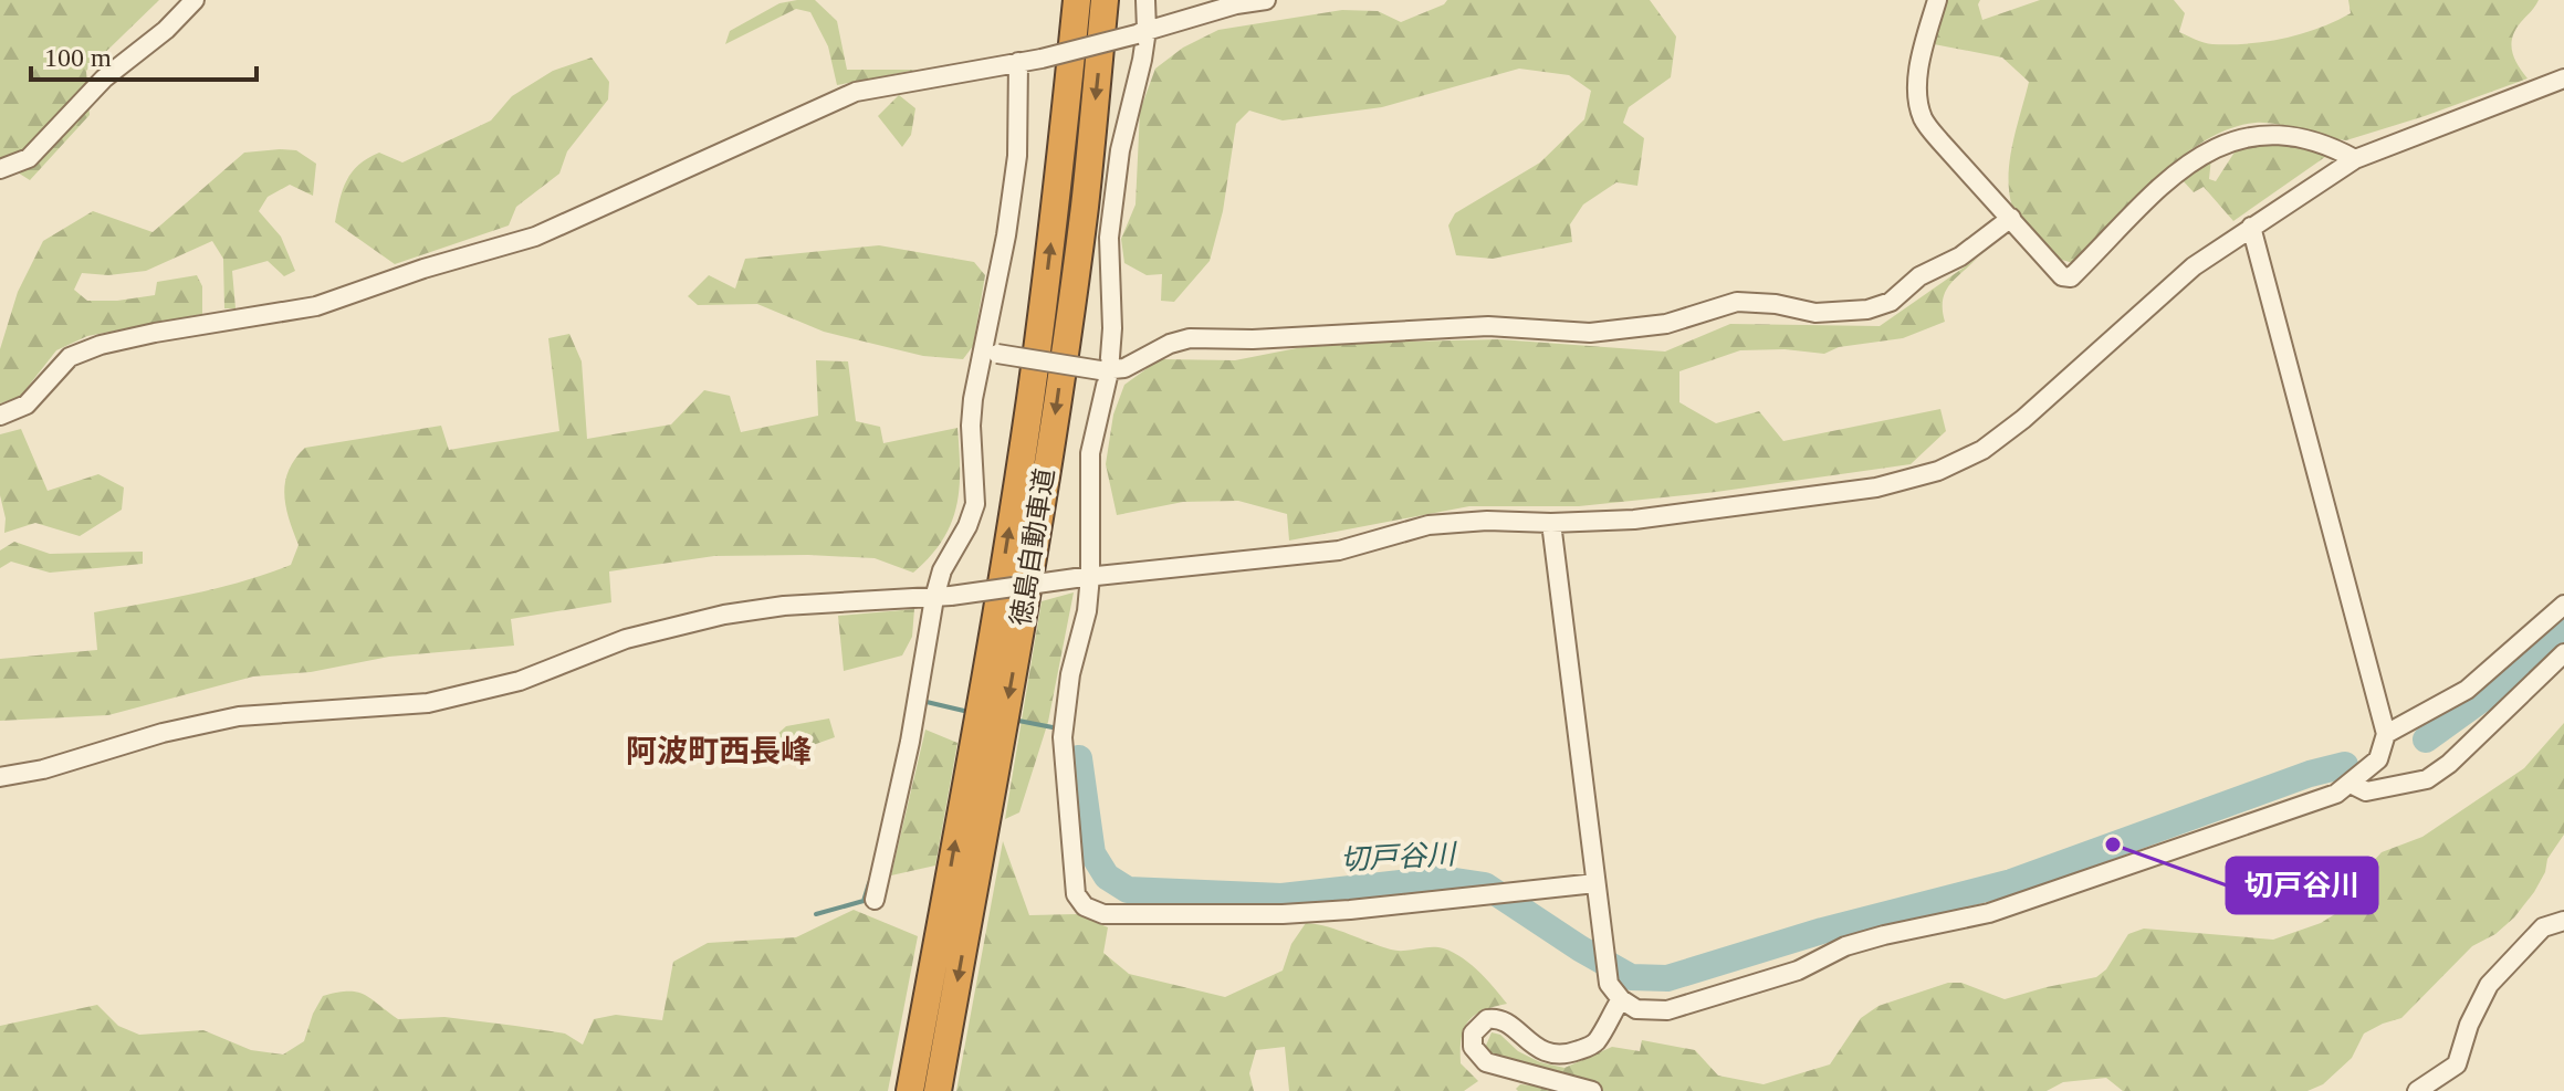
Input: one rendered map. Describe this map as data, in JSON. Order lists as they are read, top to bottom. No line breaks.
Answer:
{"streets":{"highway":["徳島自動車道"]},"districts":["阿波町西長峰"],"water":["切戸谷川"],"places":["切戸谷川"],"scale_bar":"100 m"}
